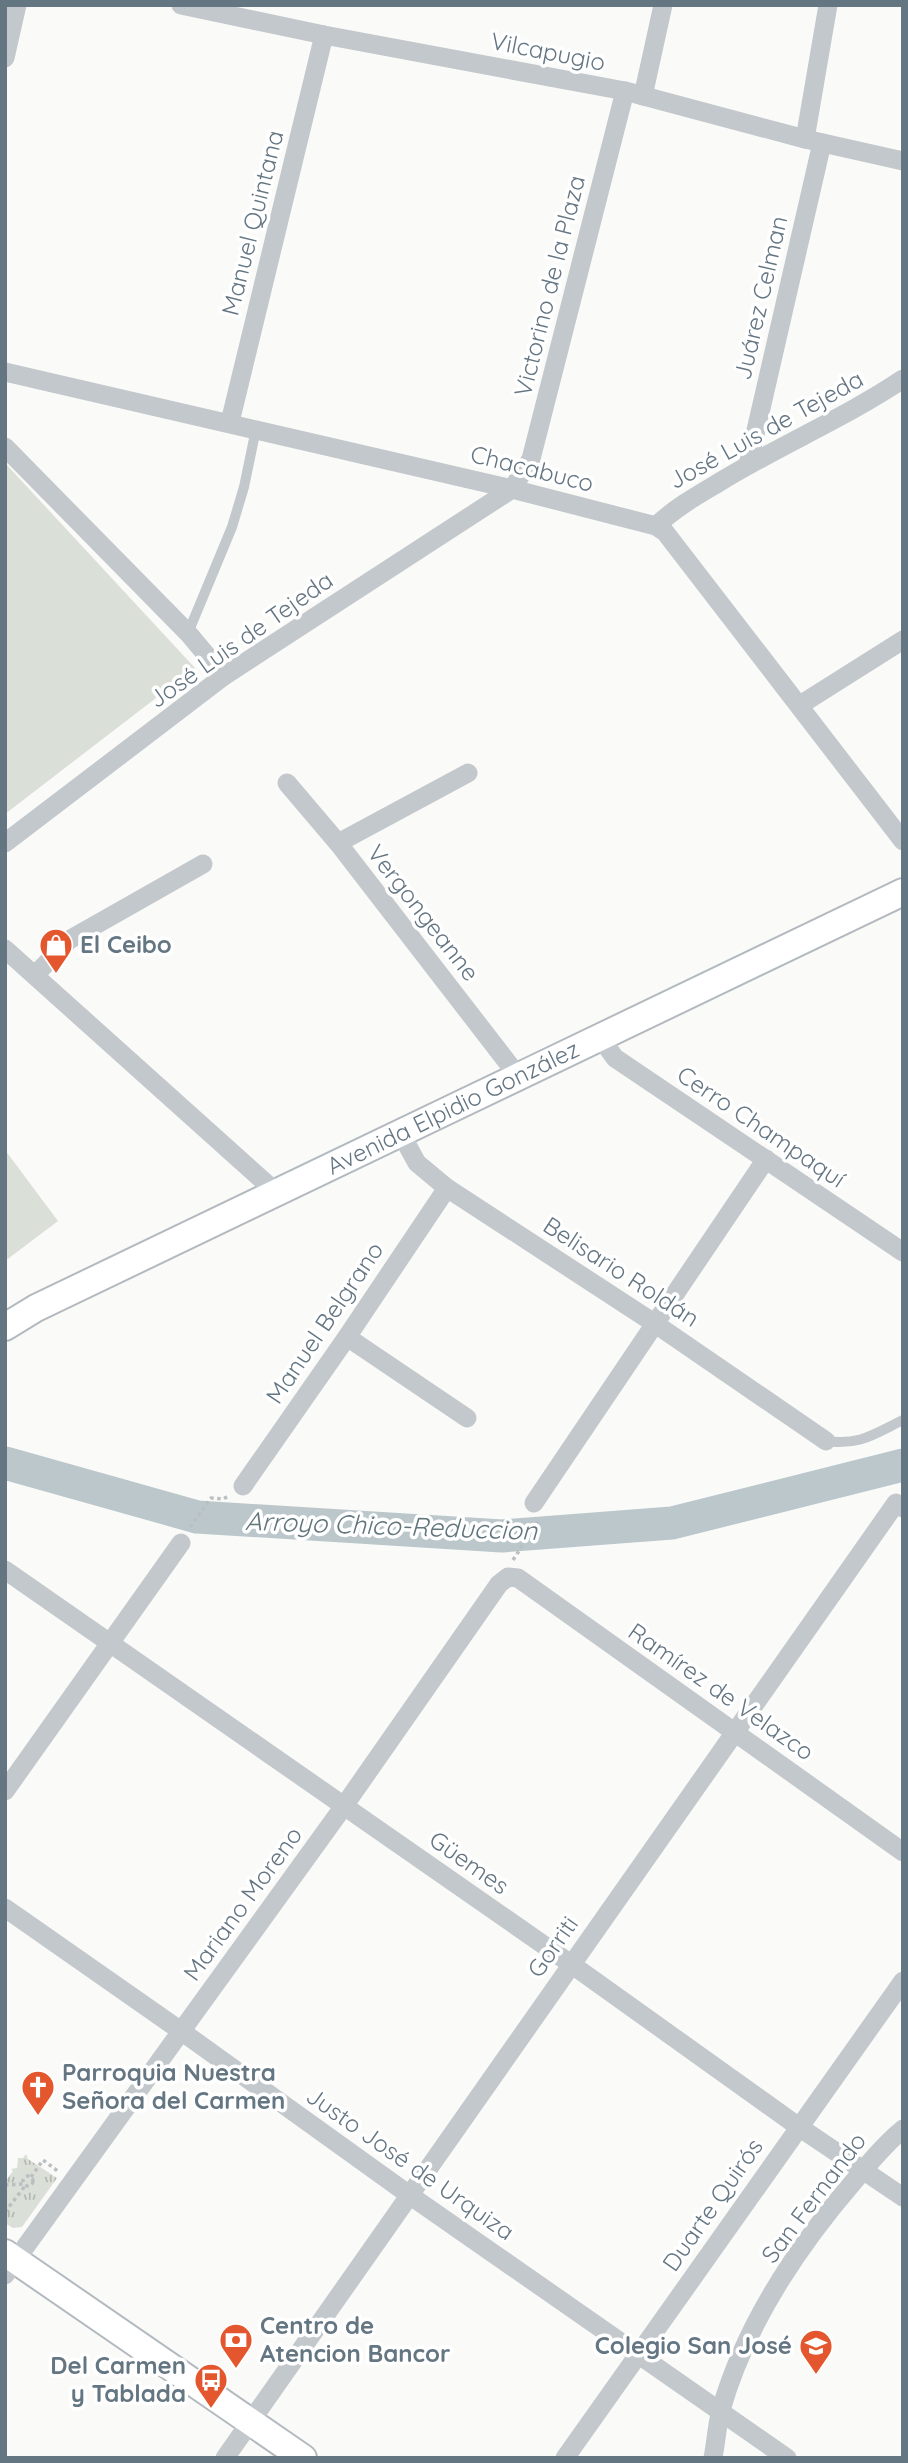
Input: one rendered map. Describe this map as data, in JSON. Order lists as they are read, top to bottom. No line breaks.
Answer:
{"streets":{"main road":["Avenida Elpidio González"],"street":["Vilcapugio","Manuel Quintana","Victorino de la Plaza","Juárez Celman","José Luis de Tejeda","Chacabuco","Vergongeanne","Cerro Champaquí","Belisario Roldán","Manuel Belgrano","Ramírez de Velazco","Güemes","Mariano Moreno","Gorriti","Justo José de Urquiza","San Fernando","Duarte Quirós"]},"crossings":[["Vilcapugio","Manuel Quintana"],["Vilcapugio","Victorino de la Plaza"],["Vilcapugio","Juárez Celman"],["Manuel Quintana","Chacabuco"],["Victorino de la Plaza","José Luis de Tejeda"],["Victorino de la Plaza","Chacabuco"],["Juárez Celman","José Luis de Tejeda"],["José Luis de Tejeda","Chacabuco"],["Vergongeanne","Avenida Elpidio González"],["Avenida Elpidio González","Cerro Champaquí"],["Avenida Elpidio González","Belisario Roldán"],["Belisario Roldán","Manuel Belgrano"],["Ramírez de Velazco","Mariano Moreno"],["Ramírez de Velazco","Gorriti"],["Güemes","Mariano Moreno"],["Güemes","Gorriti"],["Güemes","San Fernando"],["Güemes","Duarte Quirós"],["Mariano Moreno","Justo José de Urquiza"],["Gorriti","Justo José de Urquiza"],["Justo José de Urquiza","San Fernando"],["Justo José de Urquiza","Duarte Quirós"]],"water":["Arroyo Chico-Reduccion"],"places":{"shop":["El Ceibo"],"church":["Parroquia Nuestra Señora del Carmen"],"bank":["Centro de Atencion Bancor"],"school or university":["Colegio San José"],"bus stop":["Del Carmen y Tablada"]}}
